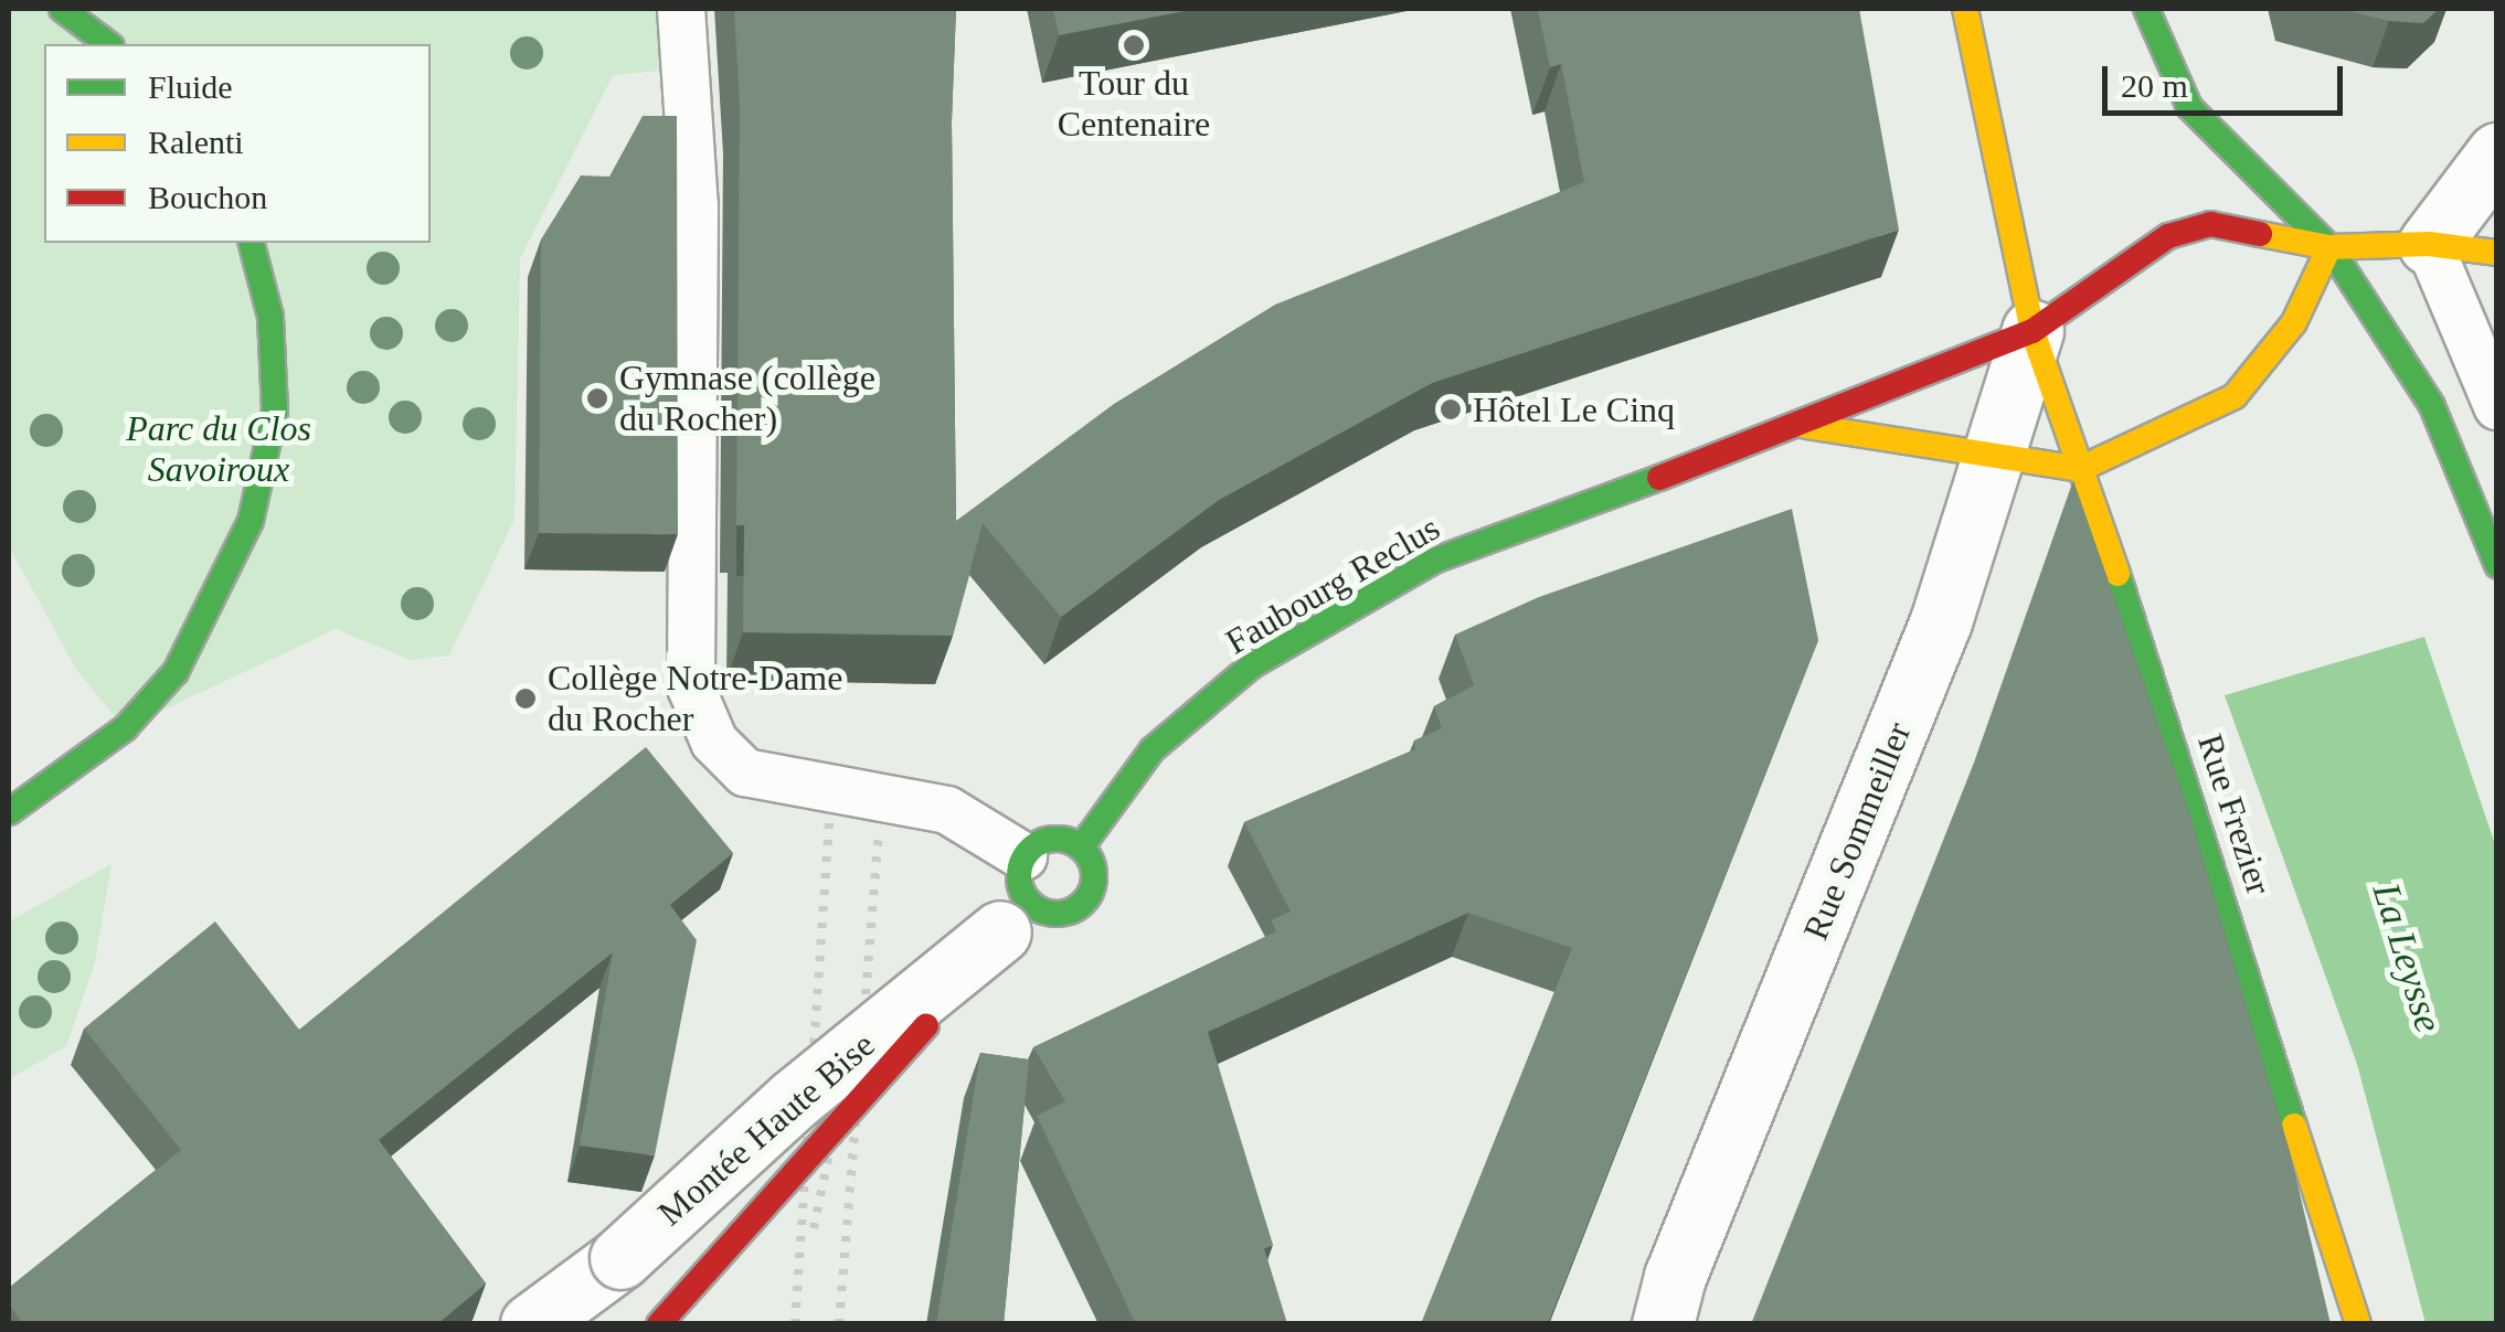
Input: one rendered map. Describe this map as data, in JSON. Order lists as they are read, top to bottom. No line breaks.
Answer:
{"streets":{"main road":["Faubourg Reclus","Rue Frezier"],"street":["Rue Sommeiller","Montée Haute Bise"]},"crossings":[["Faubourg Reclus","Rue Frezier"],["Faubourg Reclus","Rue Sommeiller"],["Faubourg Reclus","Montée Haute Bise"],["Rue Frezier","Rue Sommeiller"]],"water":["La Leysse"],"parks":["Parc du Clos Savoiroux"],"places":["Tour du Centenaire","Gymnase (collège du Rocher)","Hôtel Le Cinq","Collège Notre-Dame du Rocher"],"legend":["Fluide","Ralenti","Bouchon"],"scale_bar":"20 m"}
